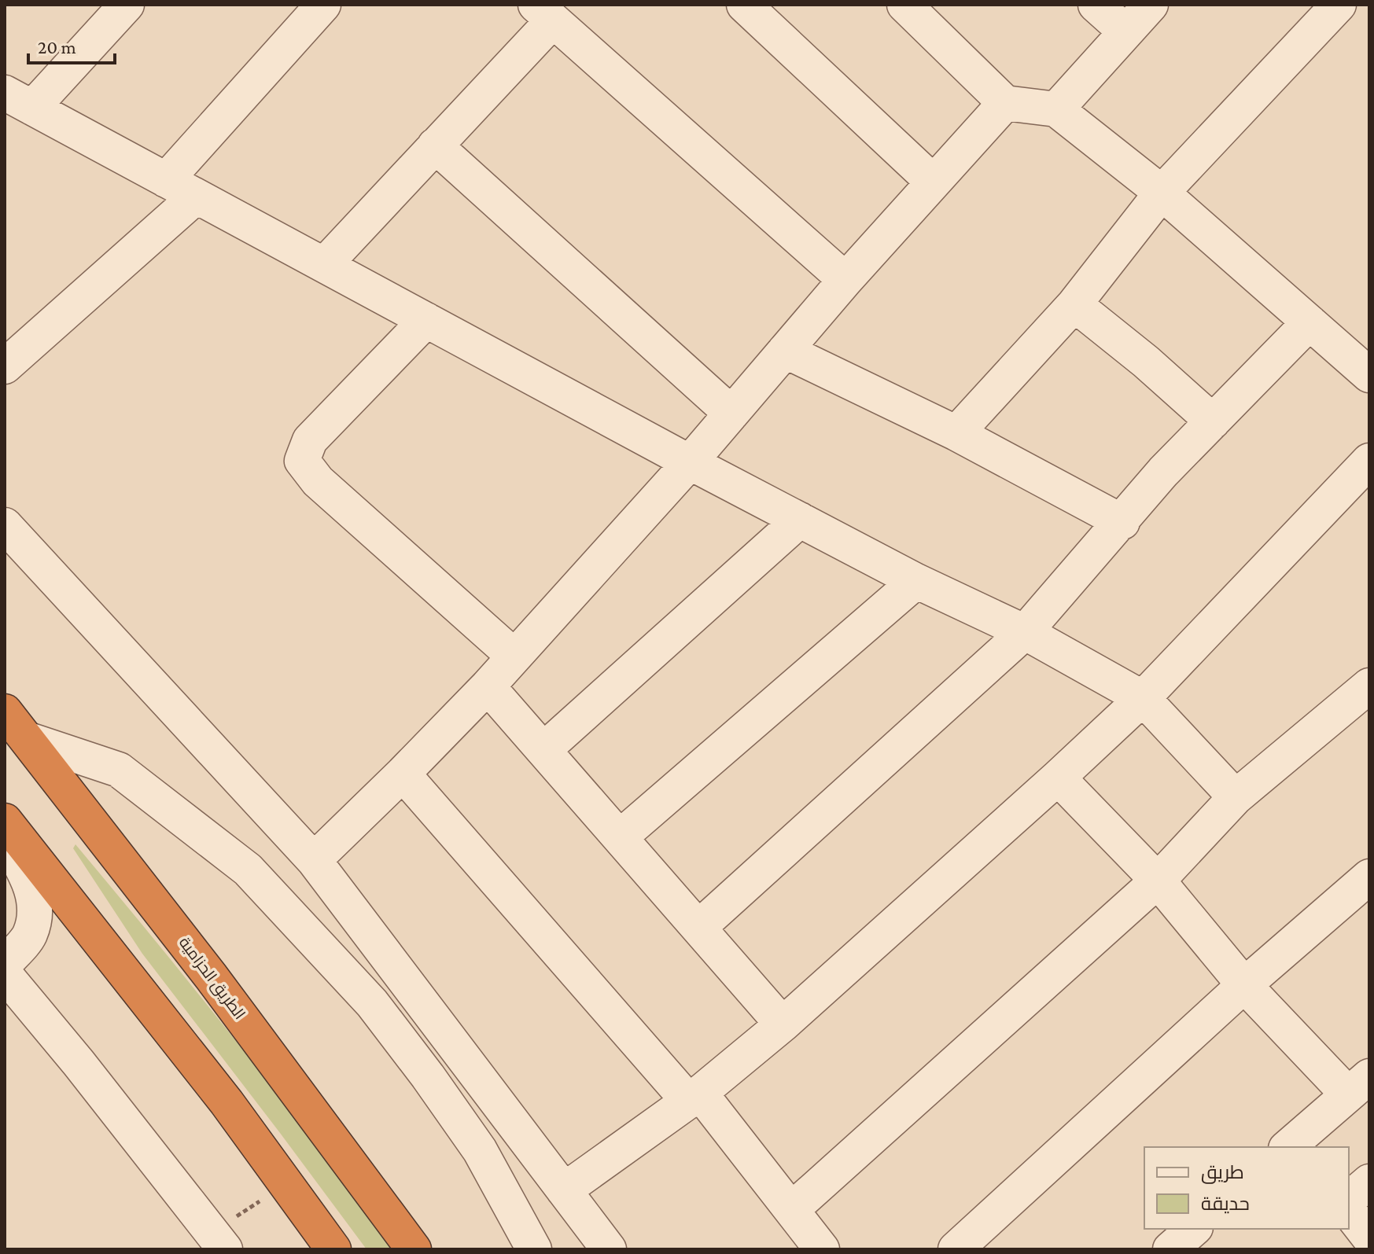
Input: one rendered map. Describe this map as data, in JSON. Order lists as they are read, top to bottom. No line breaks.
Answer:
{"streets":{"highway":["الطريق الحزامية"]},"legend":["طريق","حديقة"],"scale_bar":"20 m"}
